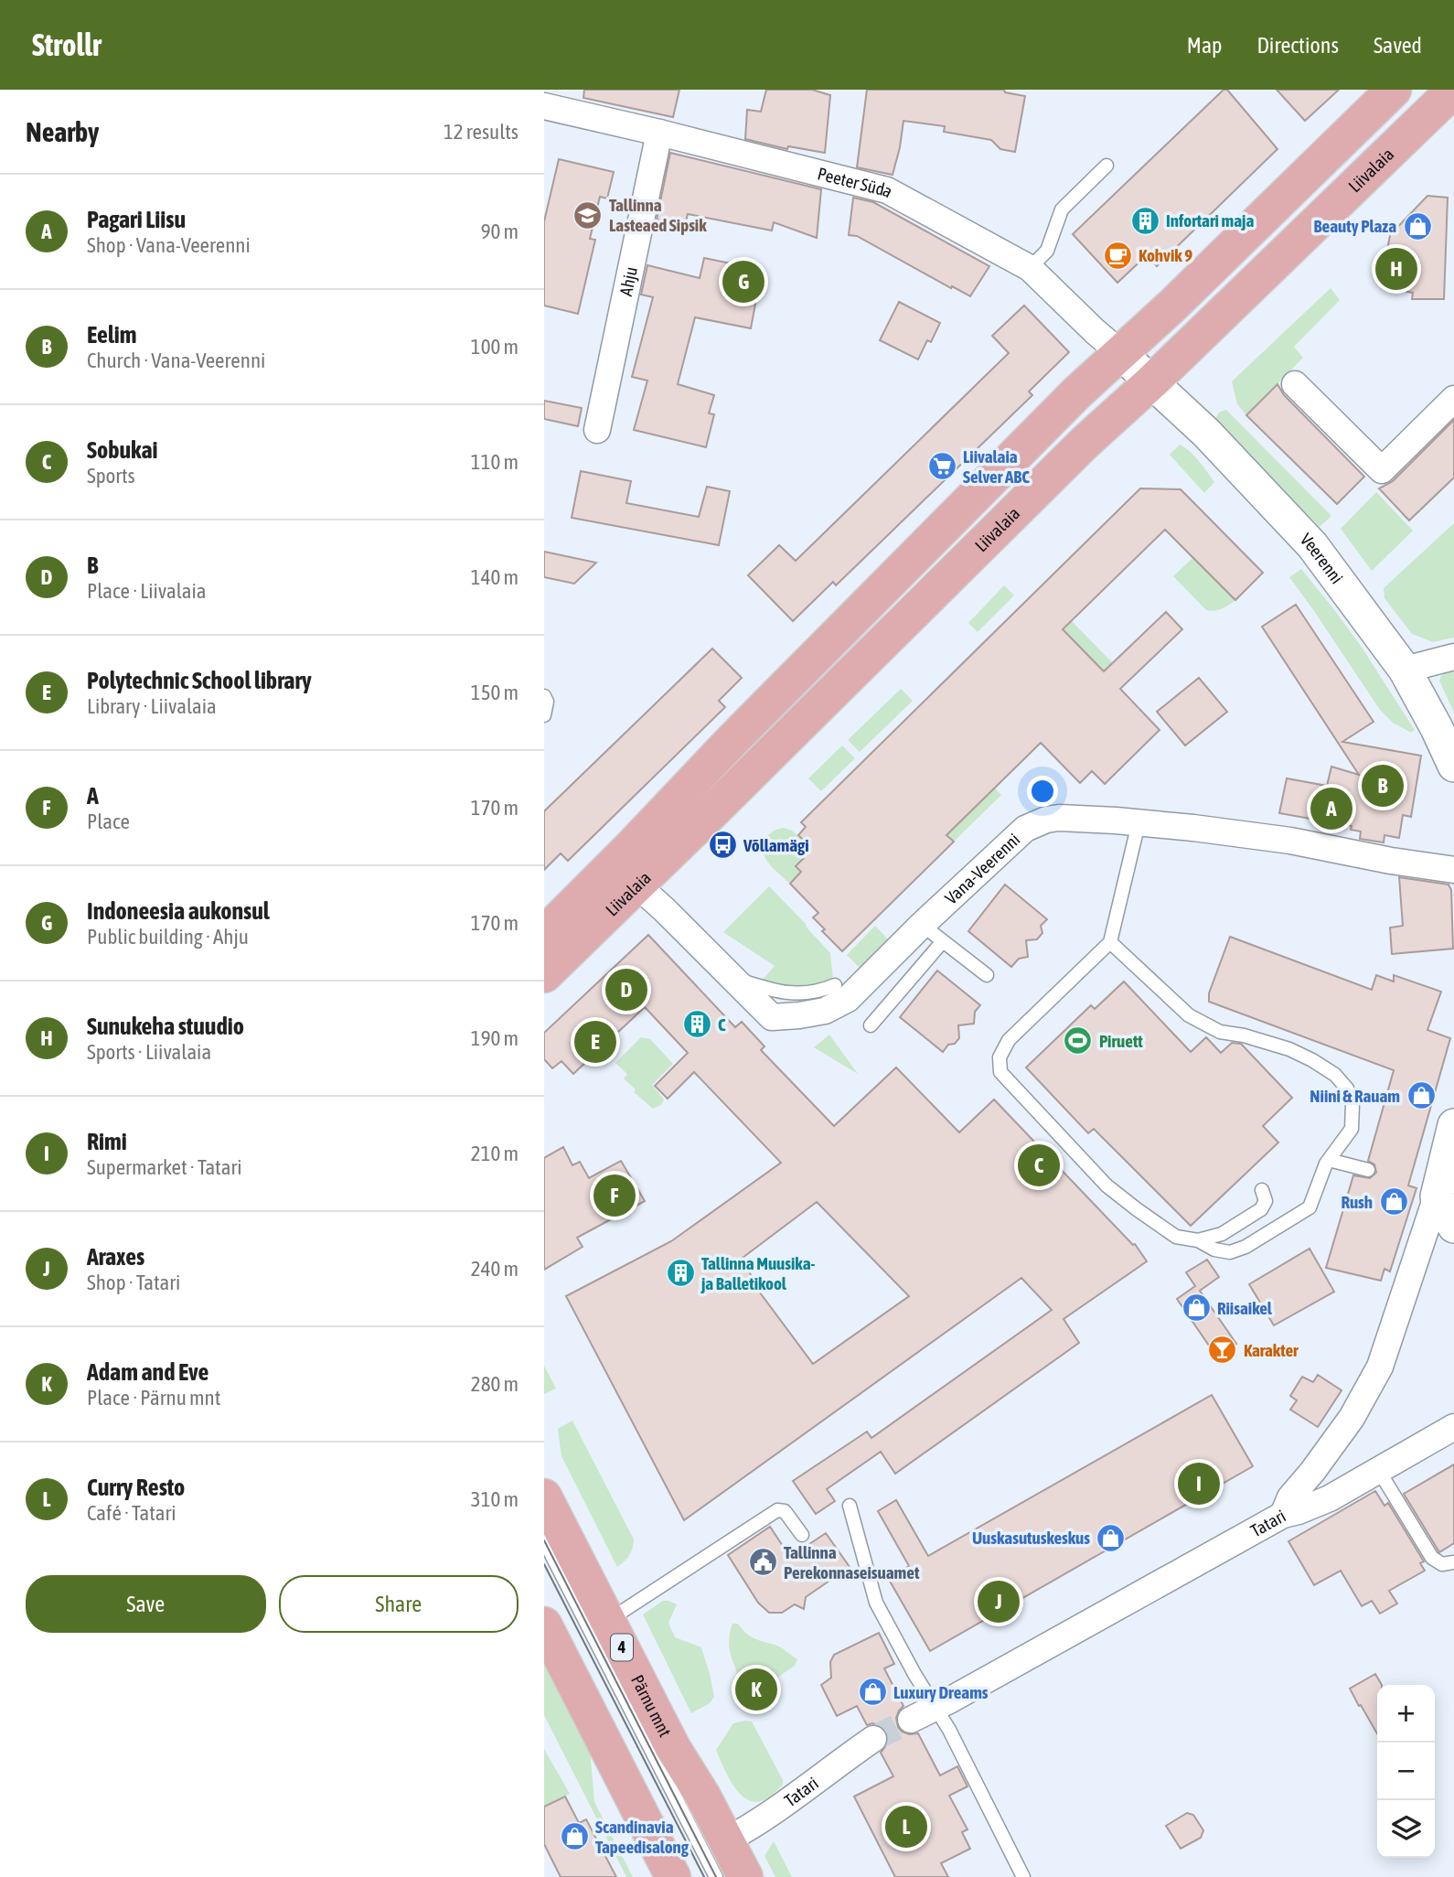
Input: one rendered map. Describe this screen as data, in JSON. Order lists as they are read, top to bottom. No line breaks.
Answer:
{"streets":{"main road":["Liivalaia","4","Pärnu mnt"],"street":["Peeter Süda","Ahju","Veerenni","Vana-Veerenni","Tatari"]},"crossings":[["Liivalaia","Peeter Süda"],["Liivalaia","Veerenni"],["Liivalaia","Vana-Veerenni"],["Peeter Süda","Ahju"],["Peeter Süda","Veerenni"],["Tatari","Pärnu mnt"]],"places":{"school or university":["Tallinna Lasteaed Sipsik"],"building":["Infortari maja","C","Tallinna Muusika- ja Balletikool"],"shop":["Beauty Plaza","Niini & Rauam","Rush","Riisaikel","Uuskasutuskeskus","Luxury Dreams","Scandinavia Tapeedisalong"],"cafe":["Kohvik 9"],"supermarket":["Liivalaia Selver ABC"],"bus stop":["Võllamägi"],"sports":["Piruett"],"bar":["Karakter"],"public building":["Tallinna Perekonnaseisuamet"]},"page":{"header":"Strollr","nav":["Map","Directions","Saved"],"heading":["Nearby","12 results"],"list":[{"mark":"A","name":"Pagari Liisu","note":"Shop · Vana-Veerenni","value":"90 m"},{"mark":"B","name":"Eelim","note":"Church · Vana-Veerenni","value":"100 m"},{"mark":"C","name":"Sobukai","note":"Sports","value":"110 m"},{"mark":"D","name":"B","note":"Place · Liivalaia","value":"140 m"},{"mark":"E","name":"Polytechnic School library","note":"Library · Liivalaia","value":"150 m"},{"mark":"F","name":"A","note":"Place","value":"170 m"},{"mark":"G","name":"Indoneesia aukonsul","note":"Public building · Ahju","value":"170 m"},{"mark":"H","name":"Sunukeha stuudio","note":"Sports · Liivalaia","value":"190 m"},{"mark":"I","name":"Rimi","note":"Supermarket · Tatari","value":"210 m"},{"mark":"J","name":"Araxes","note":"Shop · Tatari","value":"240 m"},{"mark":"K","name":"Adam and Eve","note":"Place · Pärnu mnt","value":"280 m"},{"mark":"L","name":"Curry Resto","note":"Café · Tatari","value":"310 m"}],"pins":["H","G","B","A","D","E","C","F","I","J","K","L"],"buttons":["Save","Share"],"map_buttons":["+","−"]}}
